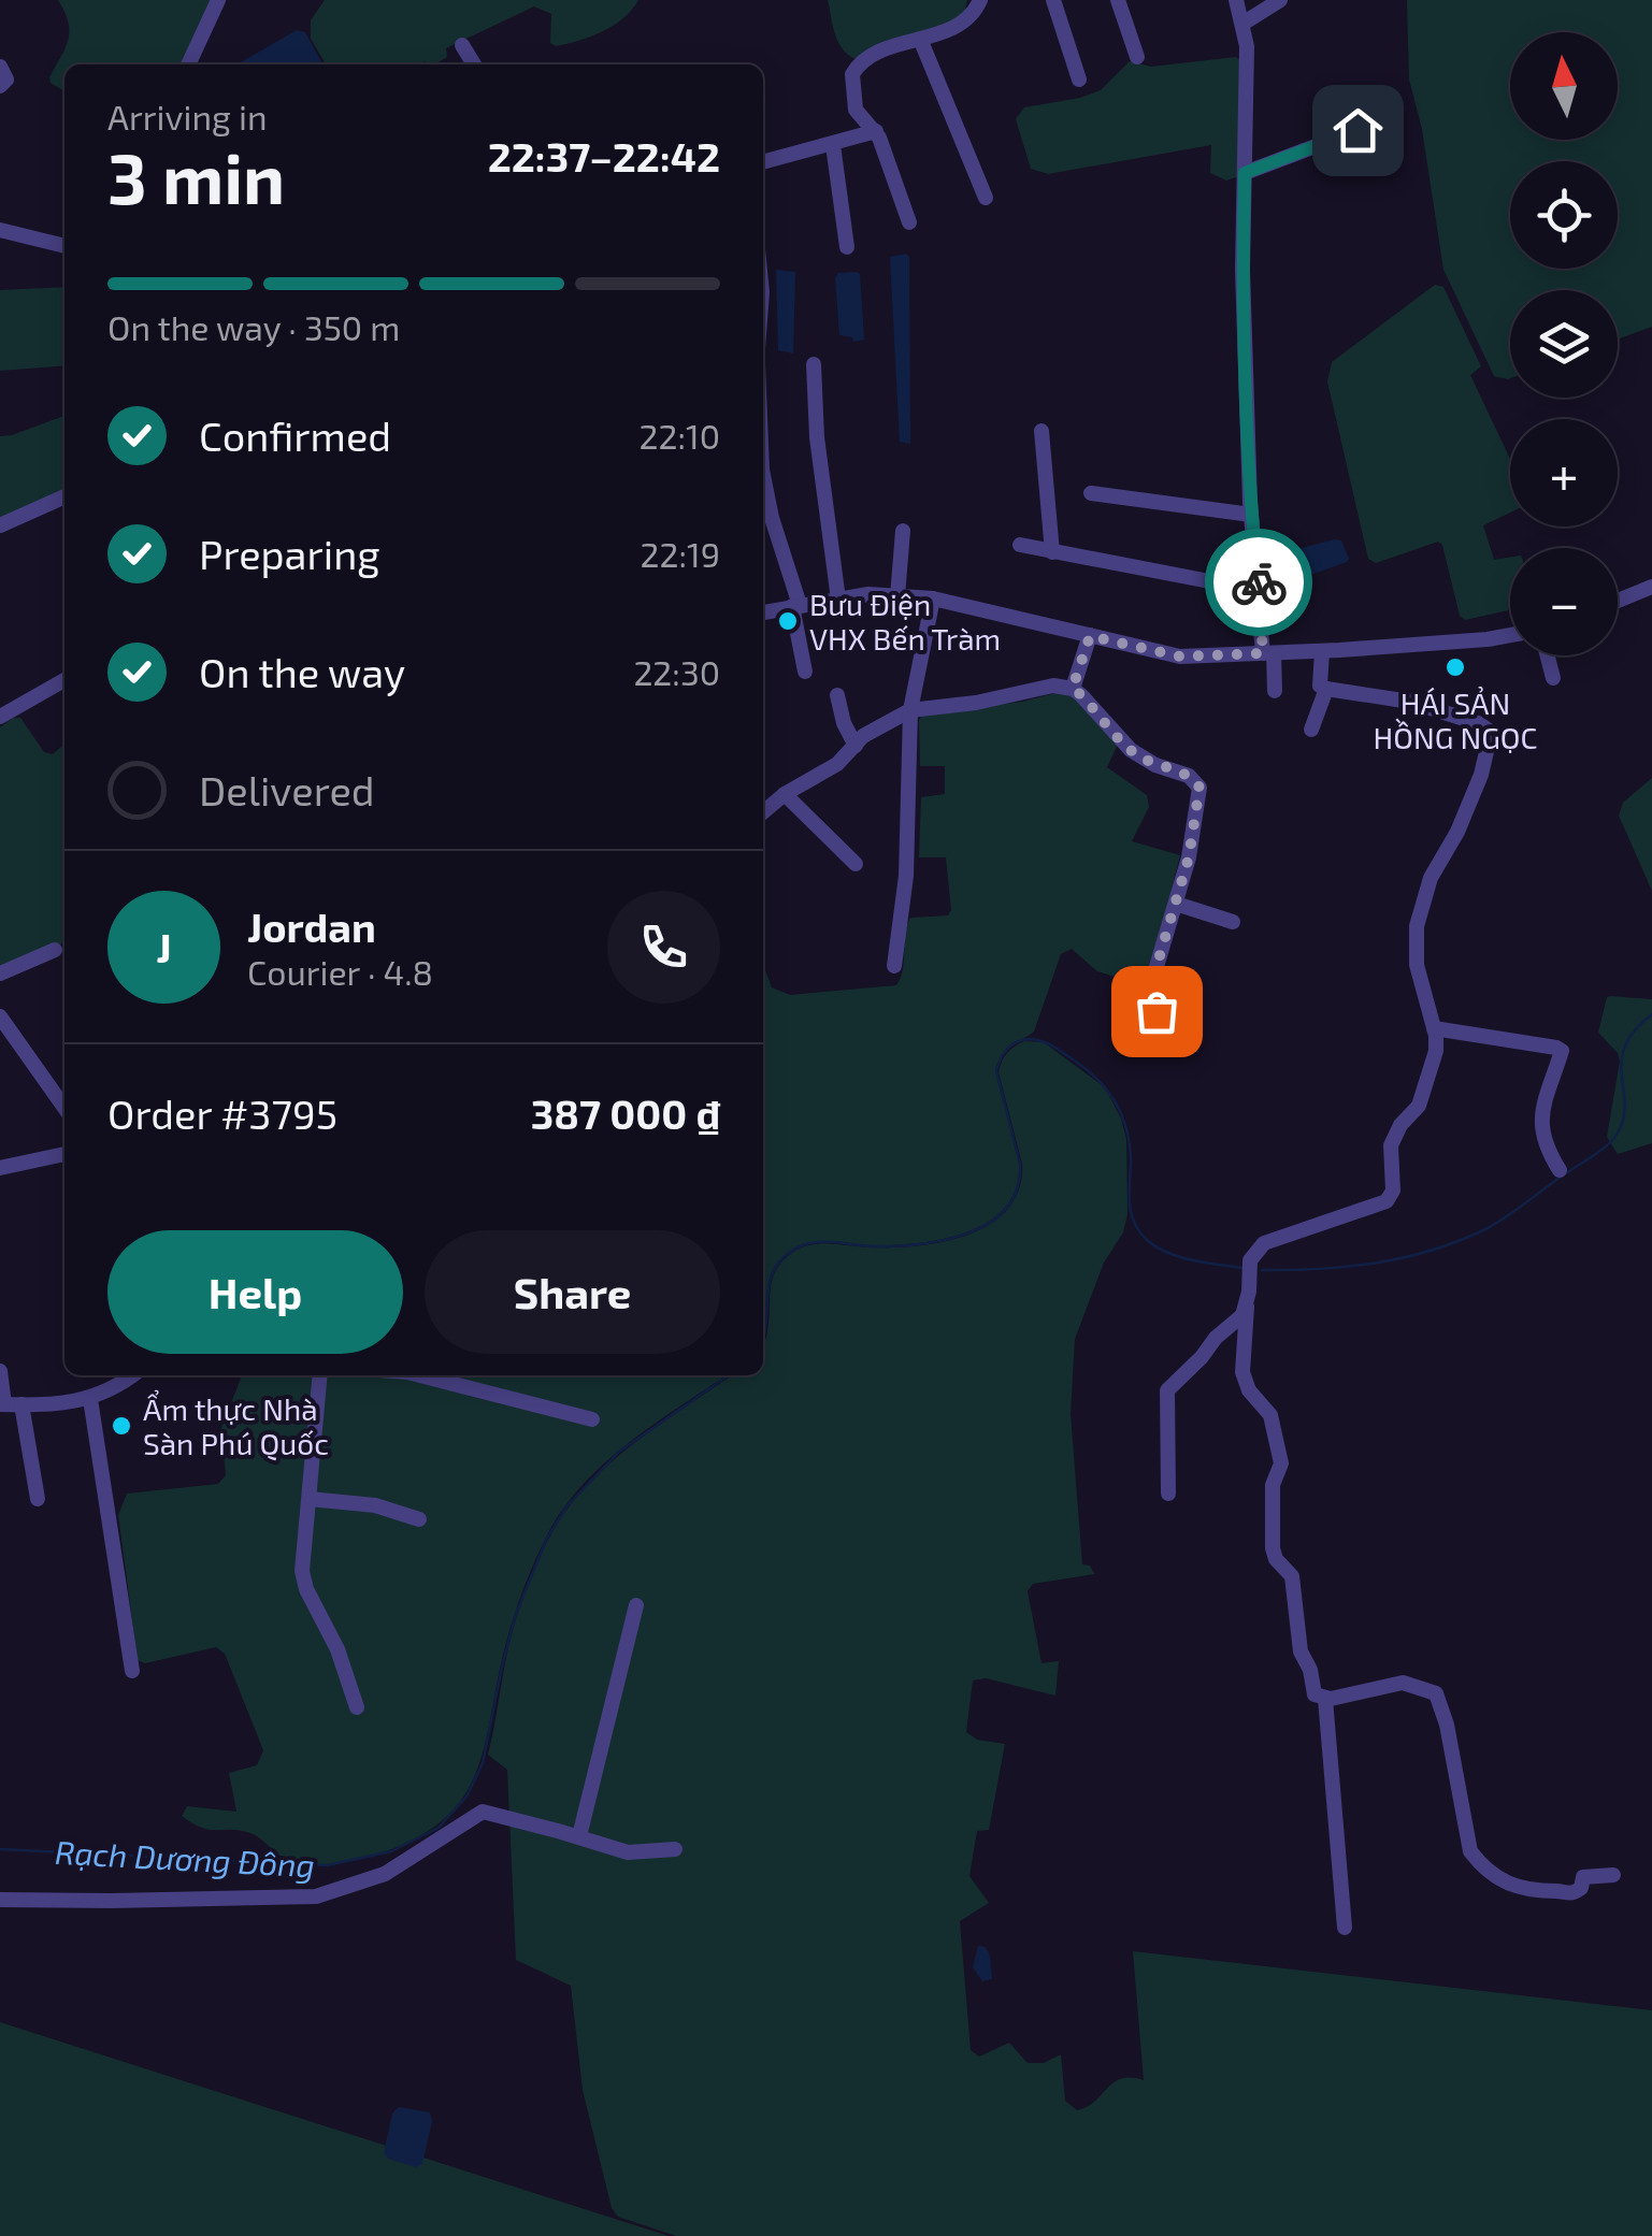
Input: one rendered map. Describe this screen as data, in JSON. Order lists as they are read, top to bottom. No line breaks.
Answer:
{"water":["Rạch Dương Đông"],"places":["Bưu Điện VHX Bến Tràm","HÁI SẢN HỒNG NGỌC","Ẩm thực Nhà Sàn Phú Quốc"],"north":"top","page":{"map_buttons":["+","−"],"heading":["3 min","Arriving in","22:37–22:42"],"panel":["Jordan","Courier · 4.8","Order #3795","387 000 ₫"],"bar":"On the way · 350 m","list":[["Confirmed","22:10"],["Preparing","22:19"],["On the way","22:30"],"Delivered"],"round":"J","buttons":["Help","Share"]}}
